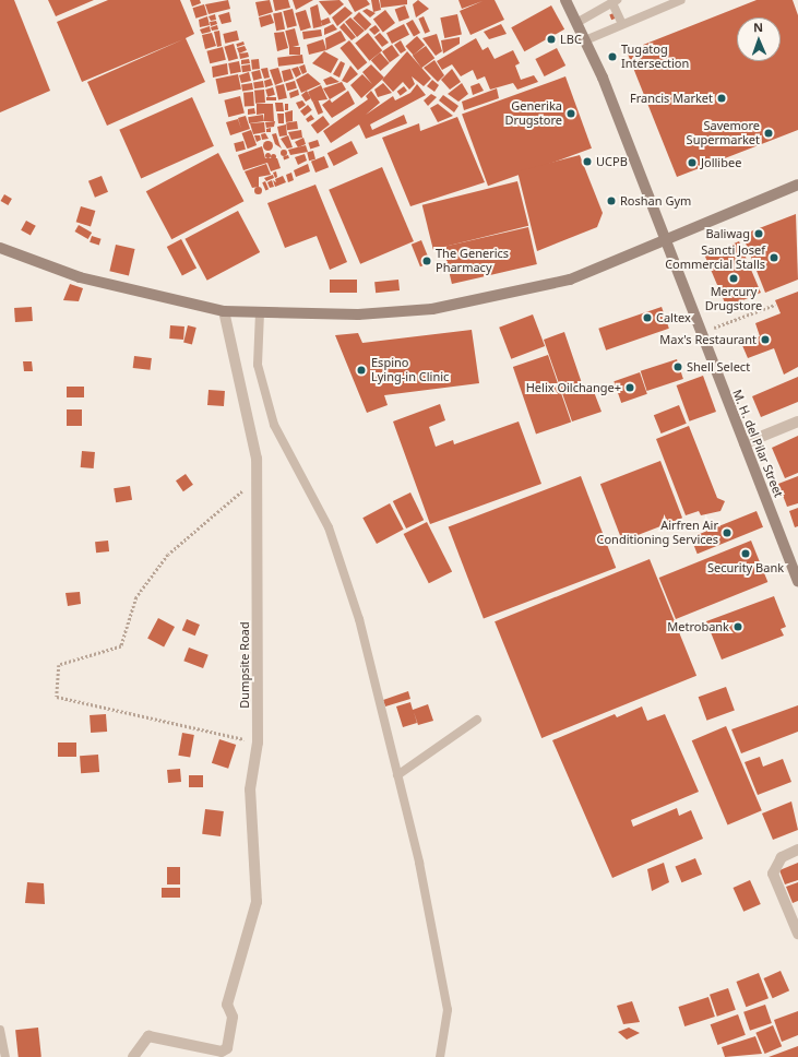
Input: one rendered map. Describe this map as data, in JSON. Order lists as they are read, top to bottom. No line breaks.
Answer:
{"streets":{"main road":["M. H. del Pilar Street"],"street":["Dumpsite Road"]},"places":["LBC","Tugatog Intersection","Francis Market","Generika Drugstore","Savemore Supermarket","UCPB","Jollibee","Roshan Gym","Baliwag","Sancti Josef Commercial Stalls","The Generics Pharmacy","Mercury Drugstore","Caltex","Max's Restaurant","Shell Select","Espino Lying-in Clinic","Helix Oilchange+","Airfren Air Conditioning Services","Security Bank","Metrobank"],"north":"top"}
